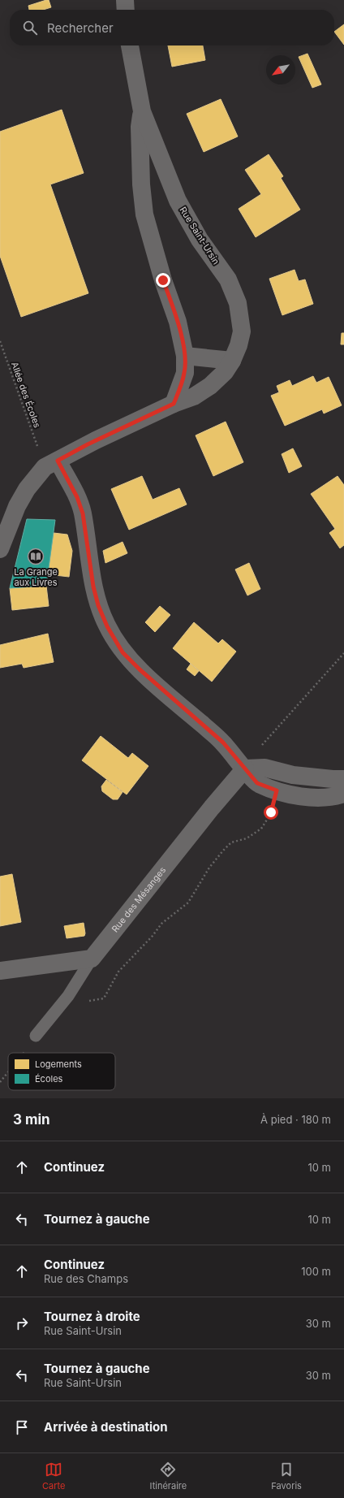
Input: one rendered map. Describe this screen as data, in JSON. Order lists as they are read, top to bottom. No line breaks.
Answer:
{"streets":{"street":["Rue Saint-Ursin","Rue des Mésanges"],"path":["Allée des Écoles"]},"places":{"library":["La Grange aux Livres"]},"legend":["Logements","Écoles"],"north":"bottom left","page":{"search":"Rechercher","heading":["3 min","À pied · 180 m"],"list":[["Continuez","10 m"],["Tournez à gauche","10 m"],["Continuez","Rue des Champs","100 m"],["Tournez à droite","Rue Saint-Ursin","30 m"],["Tournez à gauche","Rue Saint-Ursin","30 m"],"Arrivée à destination"],"nav":["Carte","Itinéraire","Favoris"]}}
